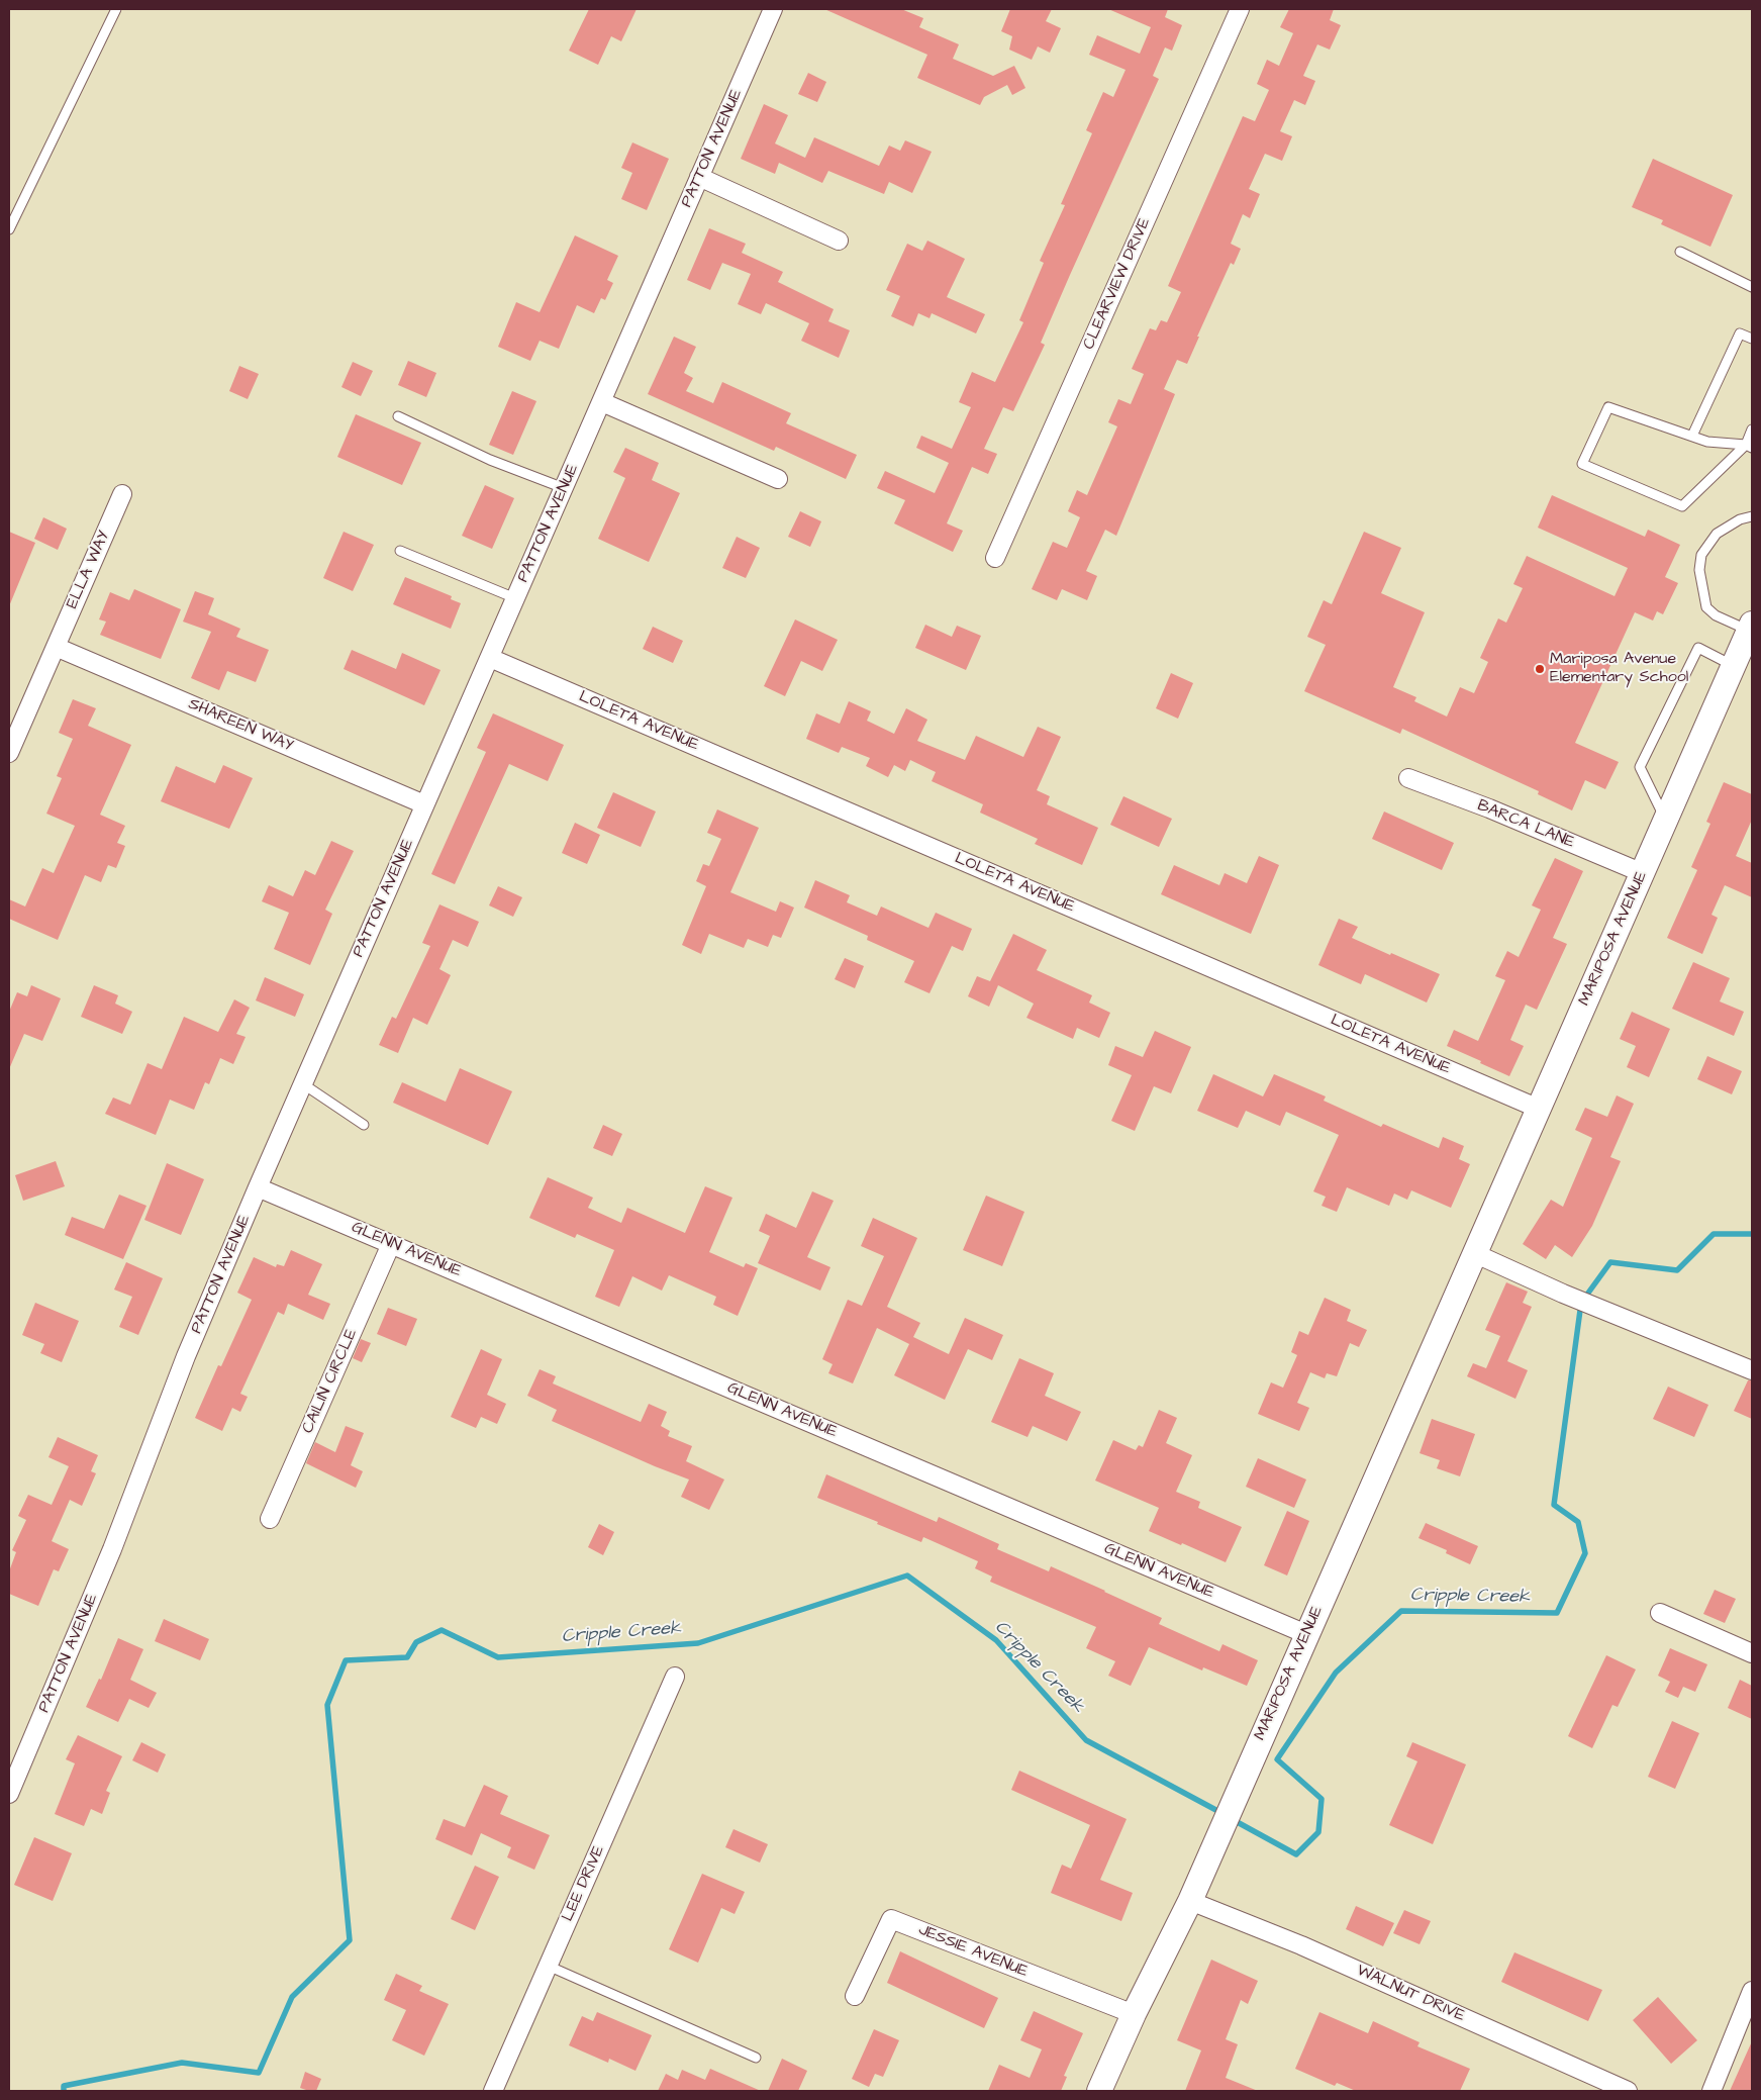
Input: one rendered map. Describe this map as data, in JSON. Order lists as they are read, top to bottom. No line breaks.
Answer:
{"streets":{"street":["PATTON AVENUE","CLEARVIEW DRIVE","ELLA WAY","LOLETA AVENUE","SHAREEN WAY","BARCA LANE","MARIPOSA AVENUE","GLENN AVENUE","CAILIN CIRCLE","LEE DRIVE","JESSIE AVENUE","WALNUT DRIVE"]},"crossings":[["PATTON AVENUE","LOLETA AVENUE"],["PATTON AVENUE","SHAREEN WAY"],["PATTON AVENUE","GLENN AVENUE"],["ELLA WAY","SHAREEN WAY"],["LOLETA AVENUE","MARIPOSA AVENUE"],["BARCA LANE","MARIPOSA AVENUE"],["MARIPOSA AVENUE","GLENN AVENUE"],["MARIPOSA AVENUE","JESSIE AVENUE"],["MARIPOSA AVENUE","WALNUT DRIVE"],["GLENN AVENUE","CAILIN CIRCLE"]],"water":["Cripple Creek"],"places":["Mariposa Avenue Elementary School"]}
